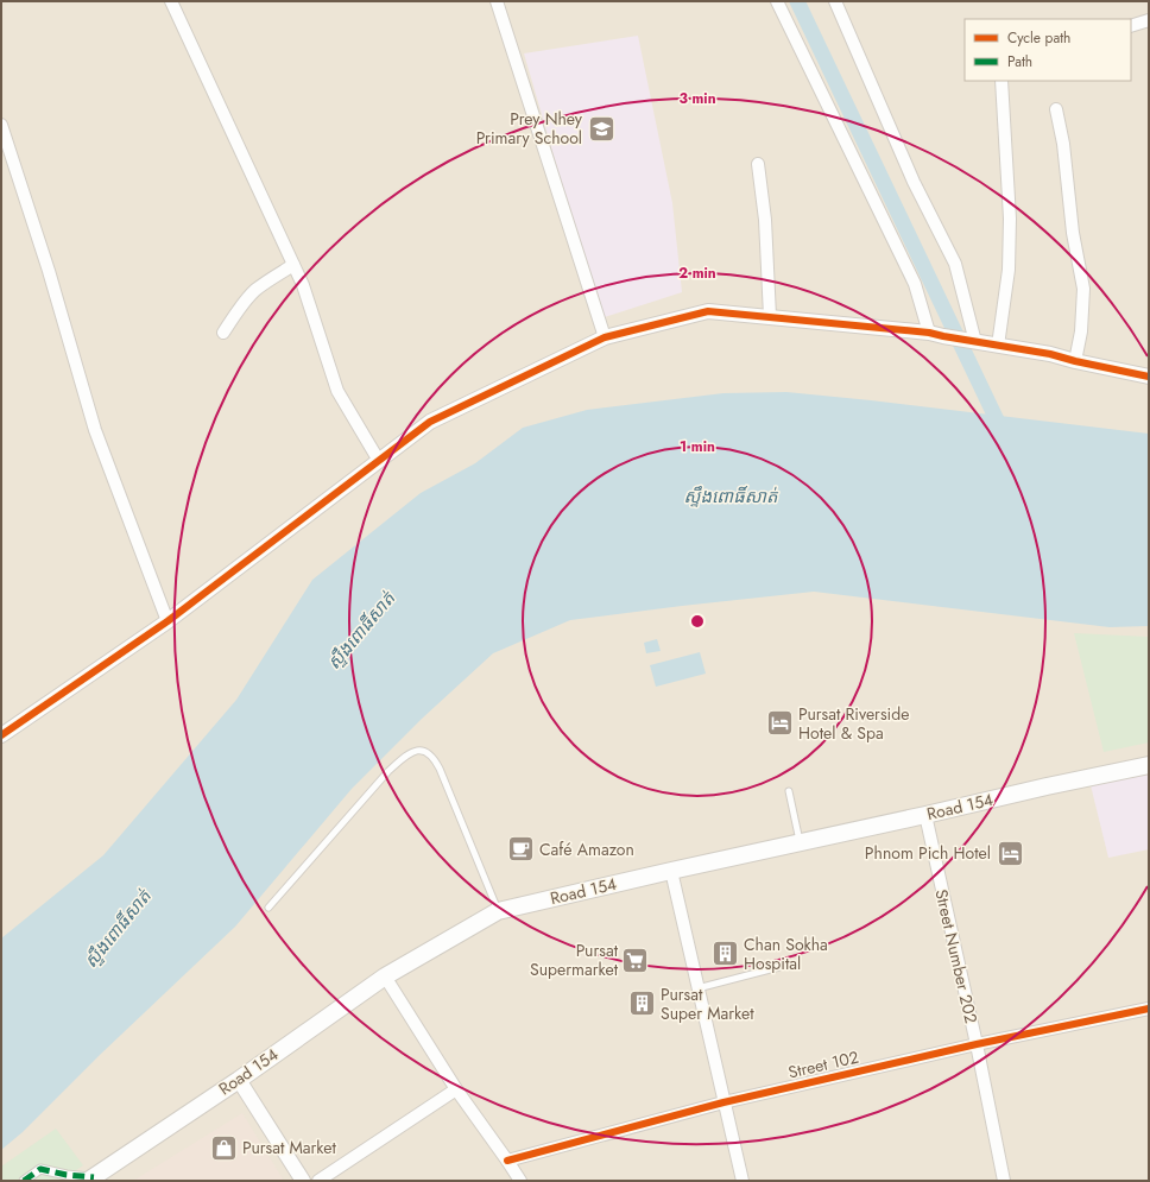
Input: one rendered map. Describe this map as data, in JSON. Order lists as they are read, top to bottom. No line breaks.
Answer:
{"streets":{"main road":["Road 154"],"street":["Street Number 202","Street 102"]},"crossings":[["Road 154","Street Number 202"],["Street Number 202","Street 102"]],"water":["ស្ទឹងពោធិ៍សាត់"],"places":{"school or university":["Prey Nhey Primary School"],"hotel":["Pursat Riverside Hotel & Spa","Phnom Pich Hotel"],"cafe":["Café Amazon"],"building":["Chan Sokha Hospital","Pursat Super Market"],"supermarket":["Pursat Supermarket"],"shop":["Pursat Market"]},"legend":["Cycle path","Path"],"rings":["3 min","2 min","1 min"]}
